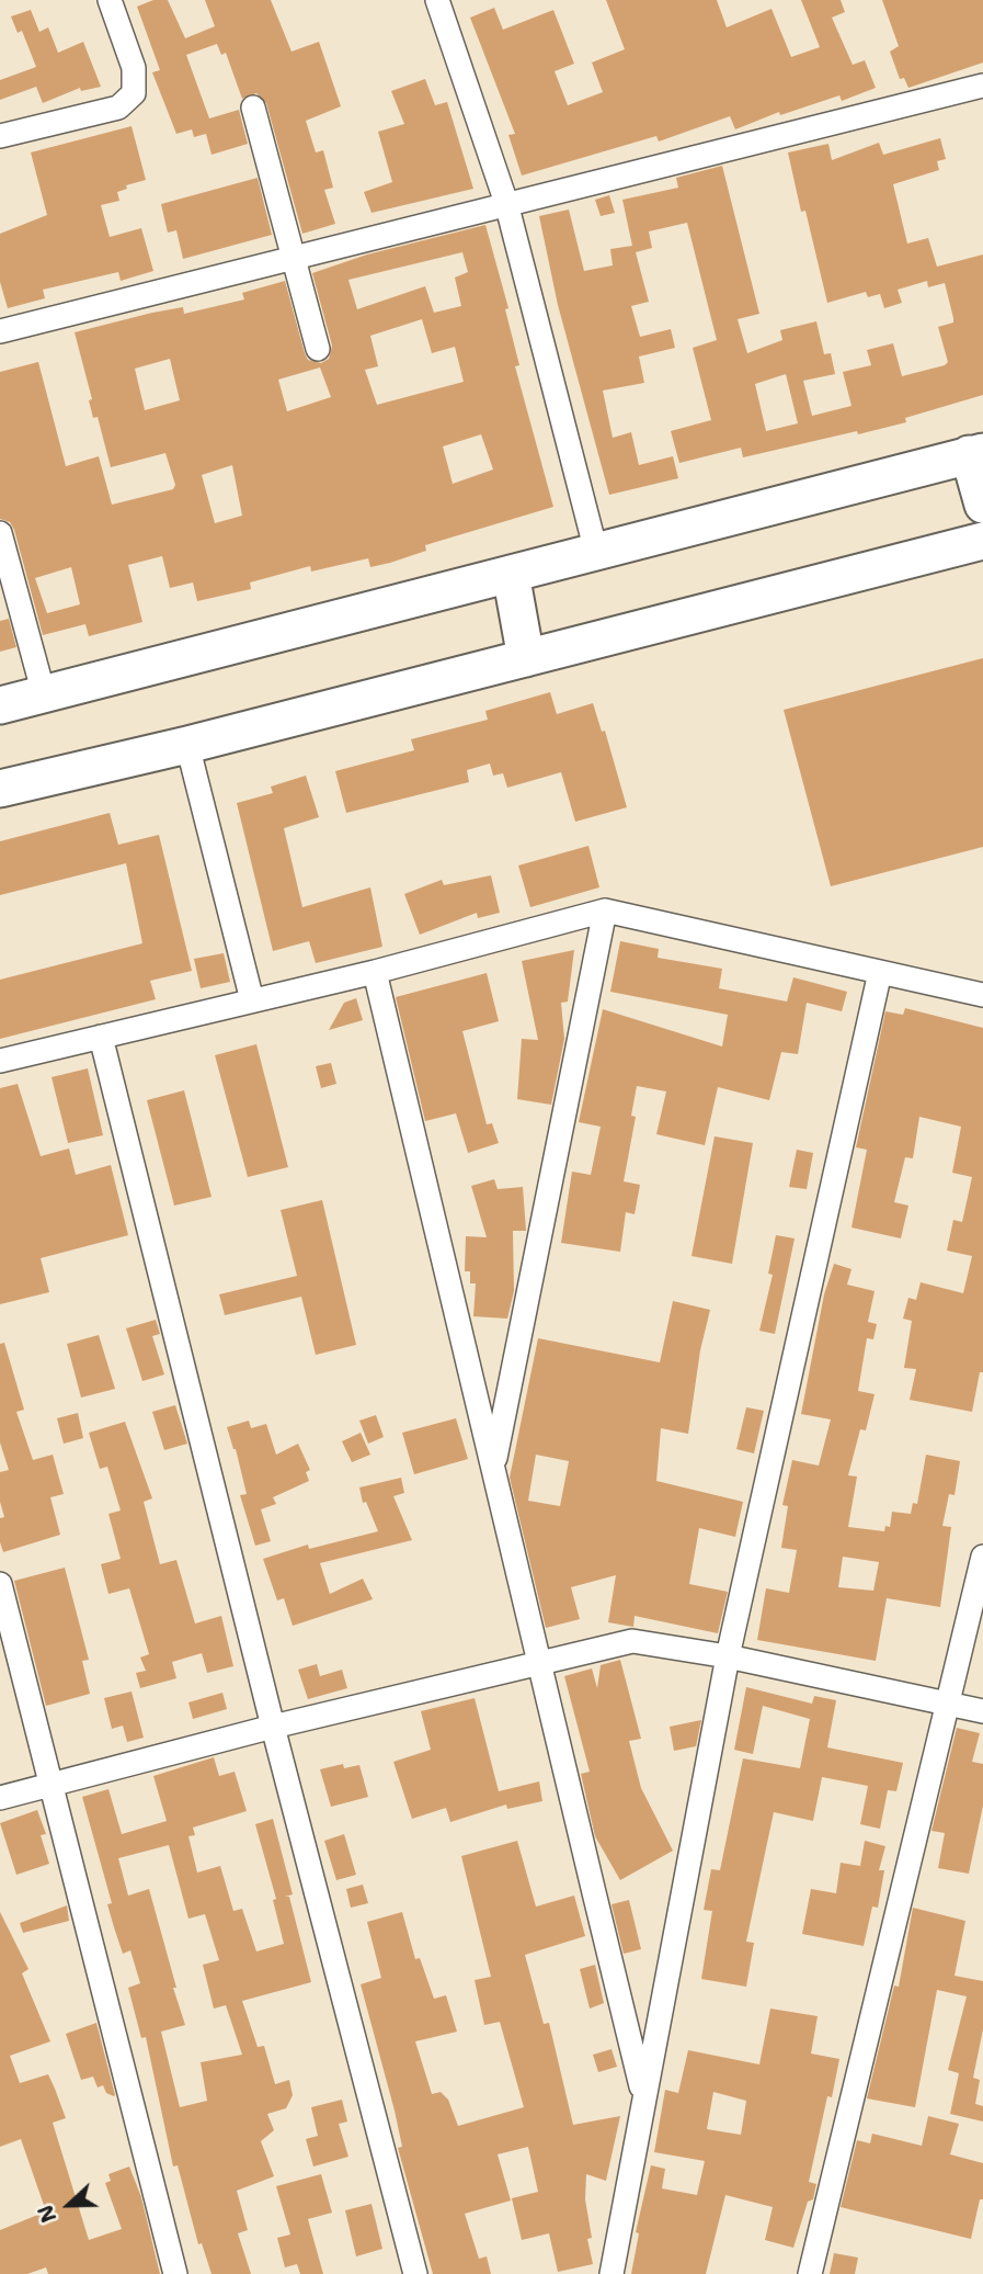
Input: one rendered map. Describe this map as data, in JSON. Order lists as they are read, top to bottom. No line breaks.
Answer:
{"north":"left"}
